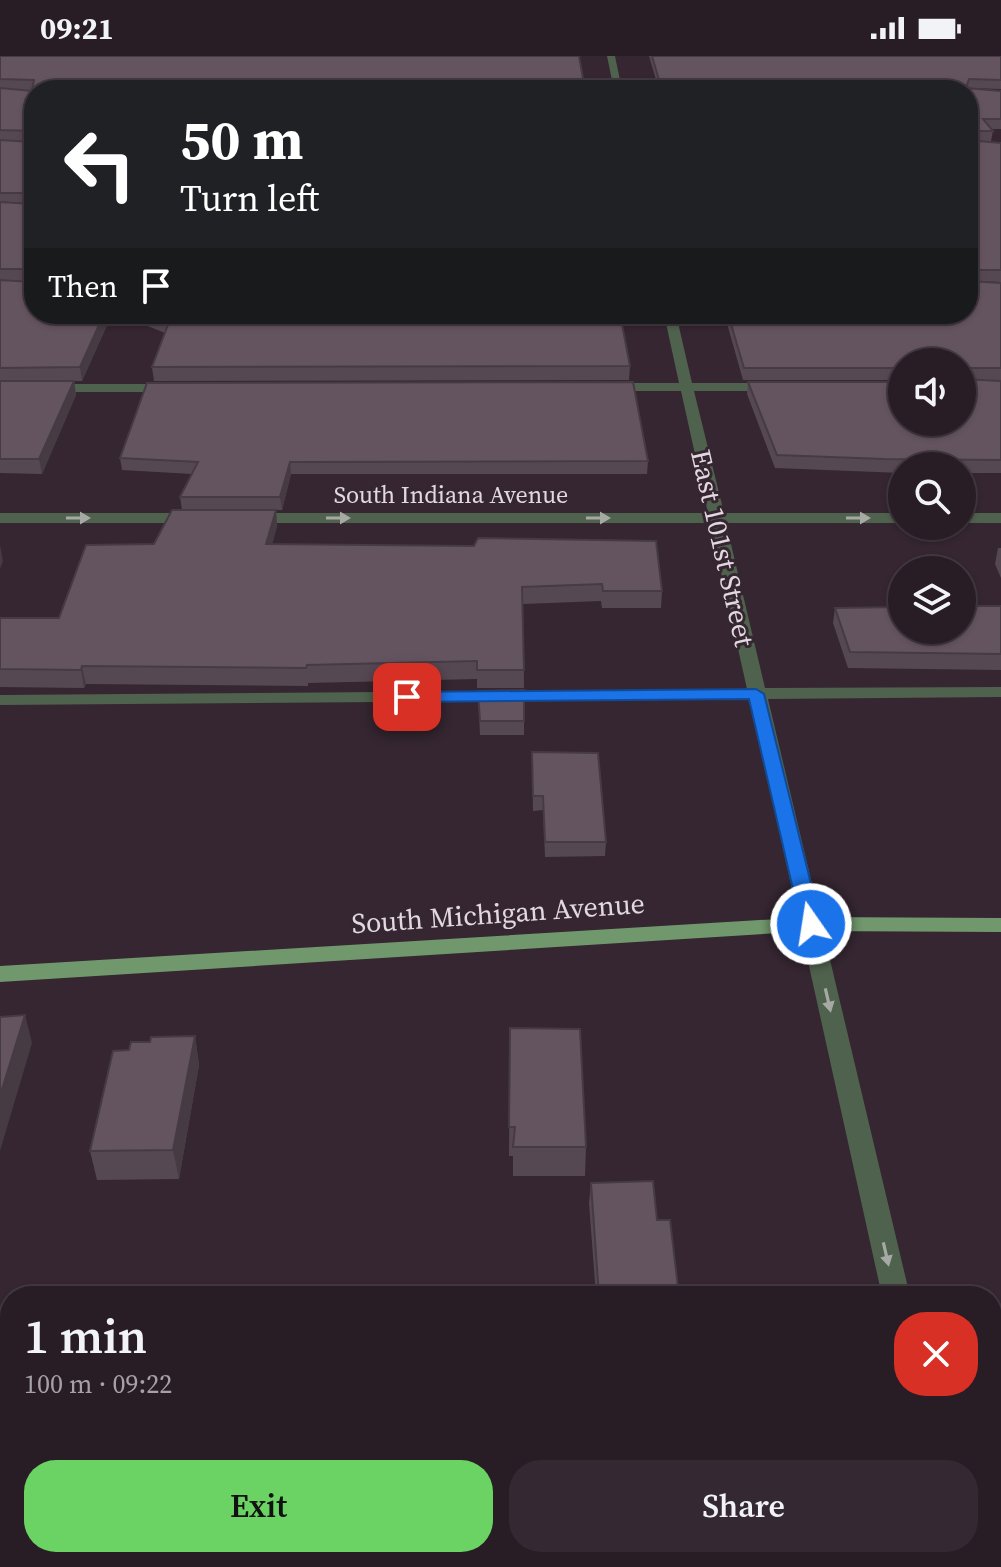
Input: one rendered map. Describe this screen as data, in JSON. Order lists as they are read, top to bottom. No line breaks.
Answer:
{"streets":{"main road":["South Michigan Avenue"],"street":["South Indiana Avenue","East 101st Street"]},"crossings":[["South Indiana Avenue","East 101st Street"],["East 101st Street","South Michigan Avenue"]],"one_way":["East 101st Street"],"page":{"status":"09:21","turn":["50 m","Turn left"],"then":"Then","heading":["1 min","100 m · 09:22"],"buttons":["Exit","Share"]}}
